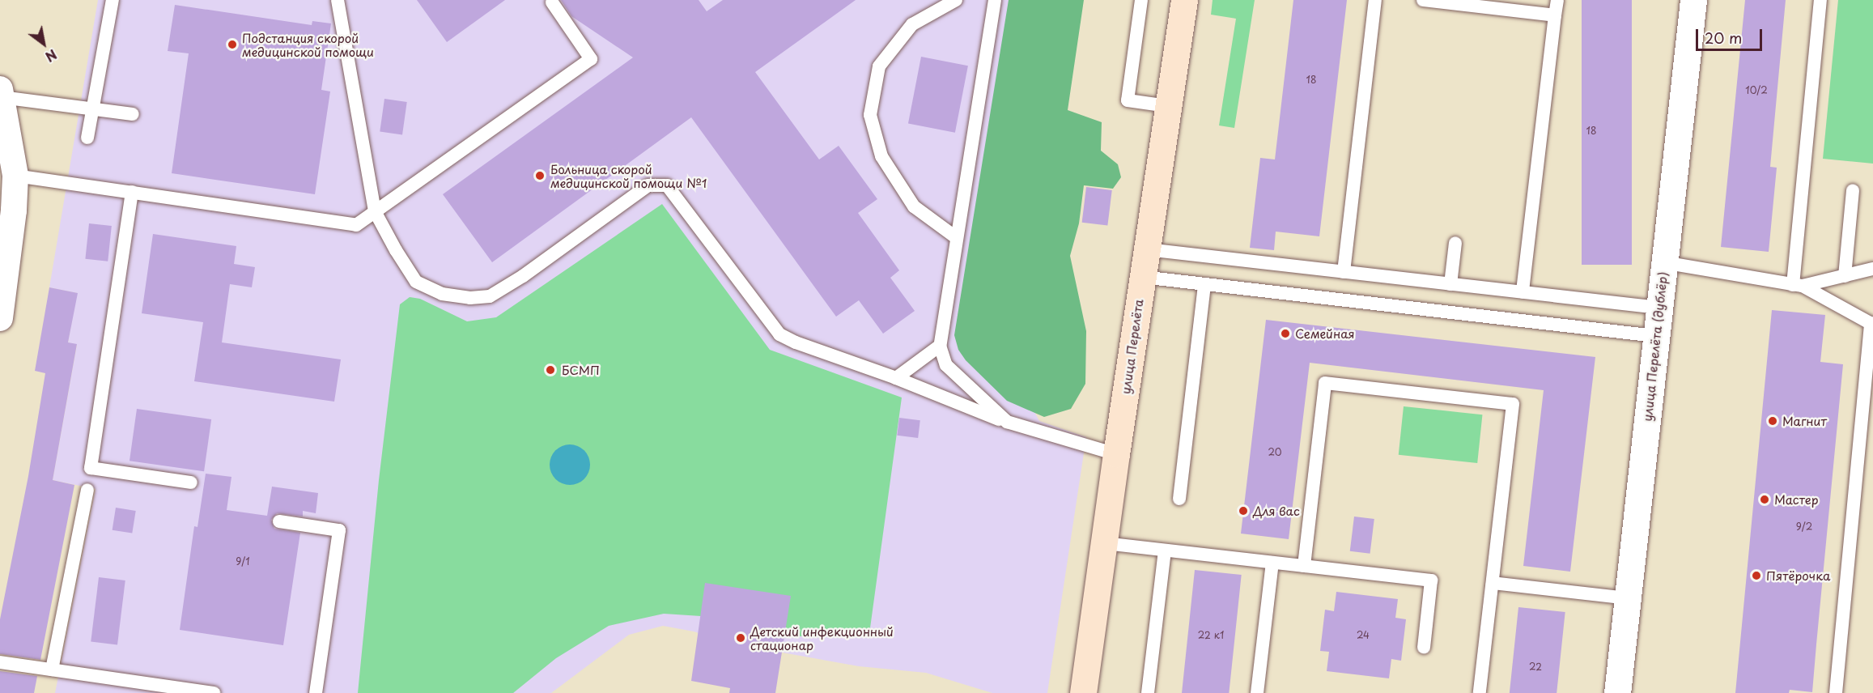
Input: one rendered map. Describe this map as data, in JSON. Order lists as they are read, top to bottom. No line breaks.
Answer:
{"streets":{"main road":["улица Перелёта"],"street":["улица Перелёта (дублёр)"]},"places":["Подстанция скорой медицинской помощи","Больница скорой медицинской помощи №1","Семейная","БСМП","Магнит","Мастер","Для вас","Пятёрочка","Детский инфекционный стационар"],"house_numbers":["18","10/2","18","20","9/2","9/1","22 к1","24","22"],"scale_bar":"20 m","north":"bottom right"}
